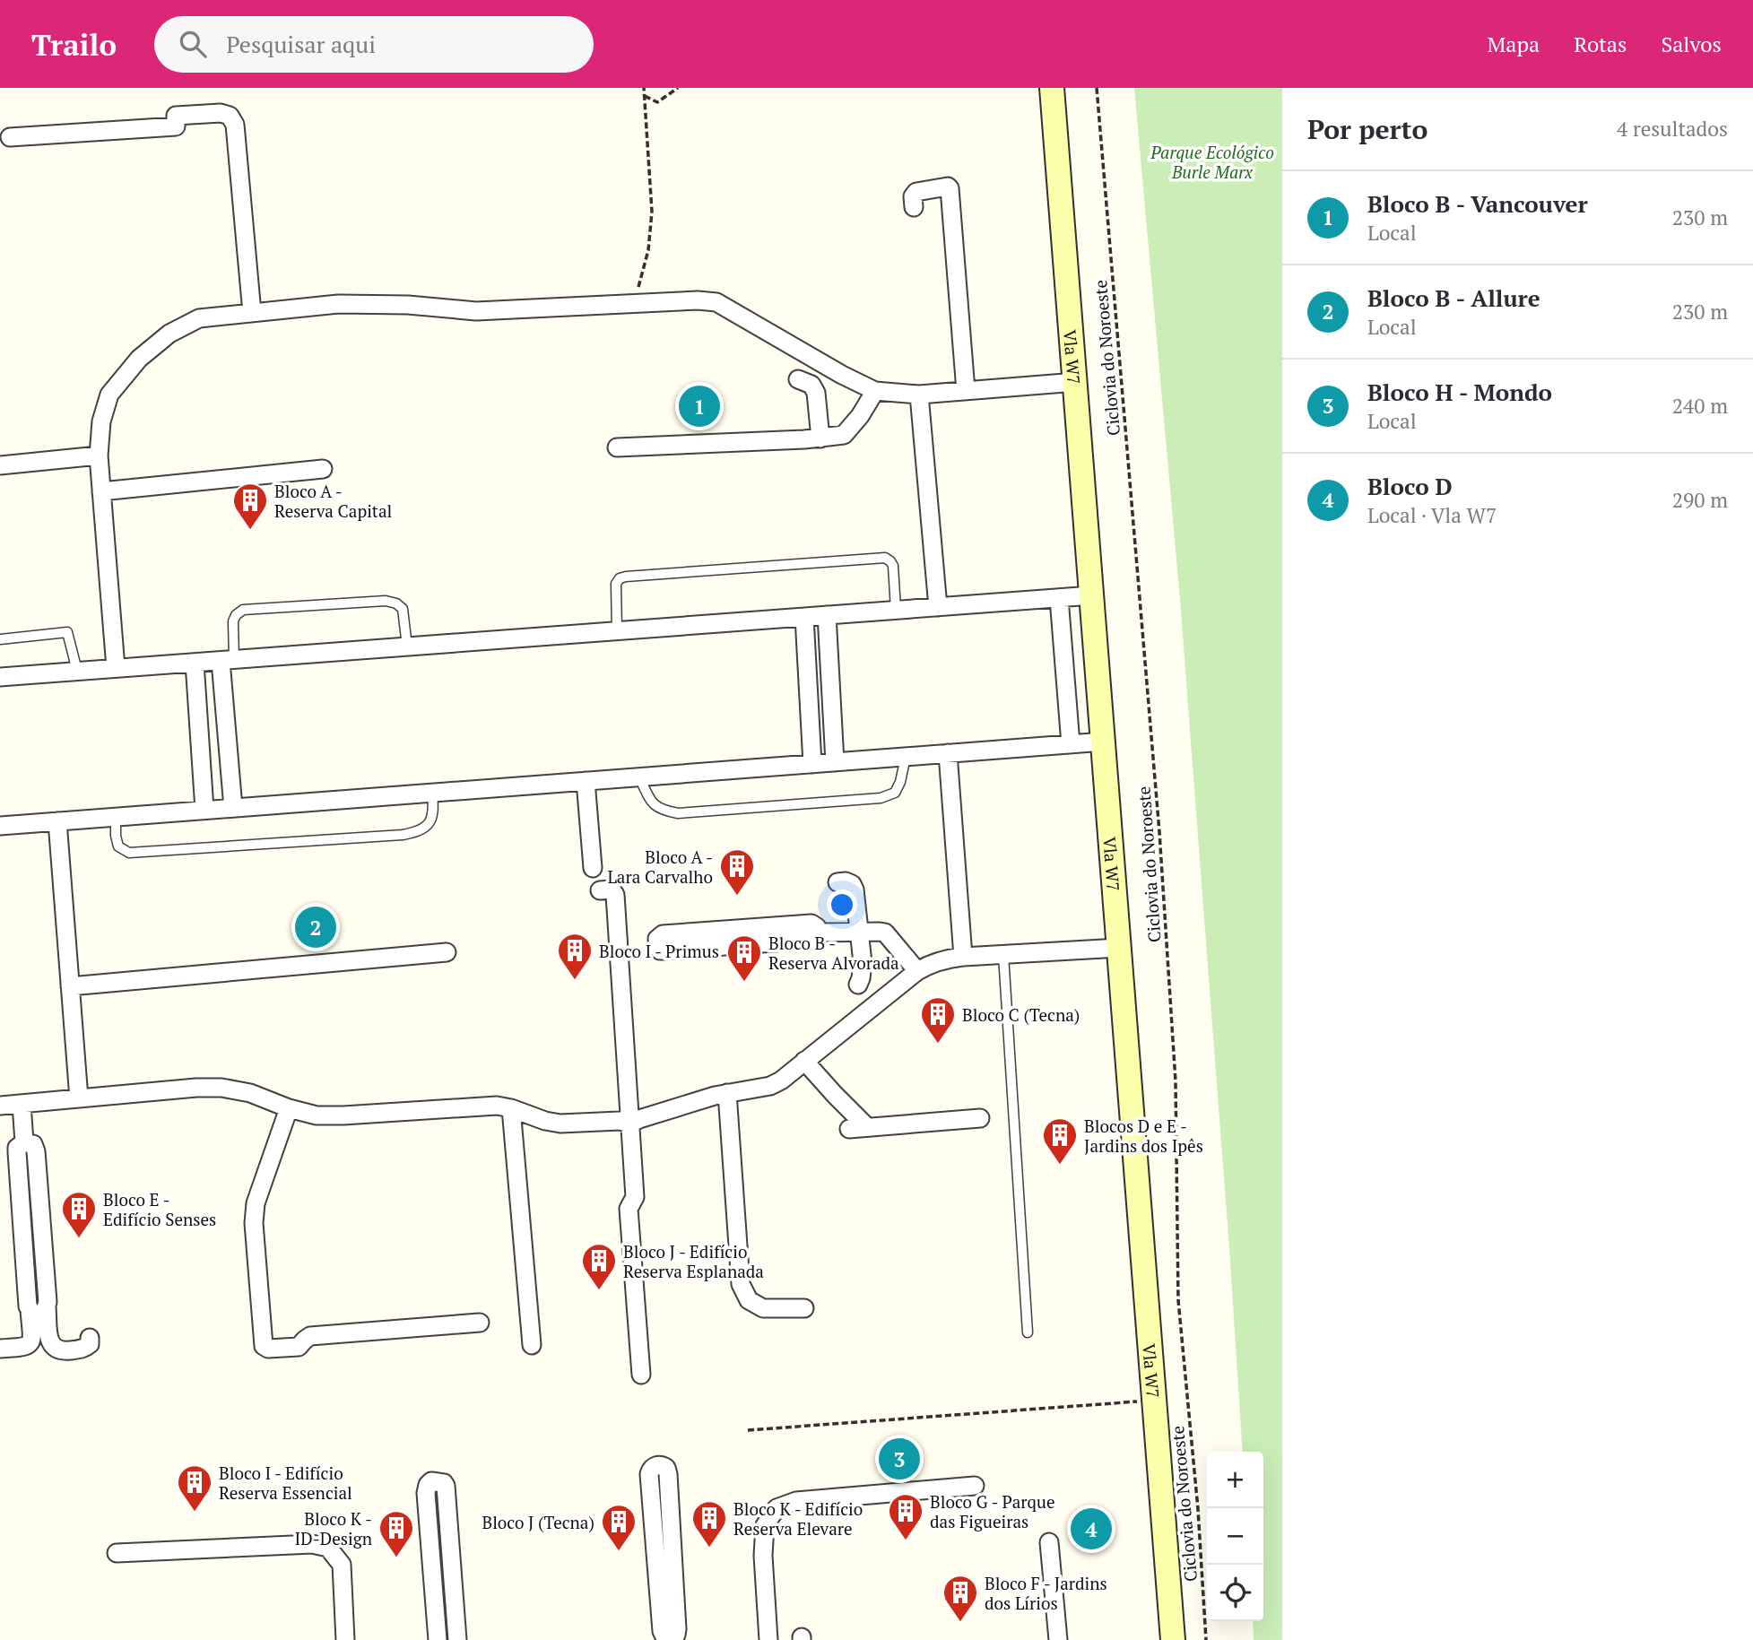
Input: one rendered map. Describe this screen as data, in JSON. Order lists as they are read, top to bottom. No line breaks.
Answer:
{"streets":{"main road":["Vla W7"],"path":["Ciclovia do Noroeste"]},"parks":["Parque Ecológico Burle Marx"],"places":{"building":["Bloco A - Reserva Capital","Bloco A - Lara Carvalho","Bloco I - Primus","Bloco B - Reserva Alvorada","Bloco C (Tecna)","Blocos D e E - Jardins dos Ipês","Bloco E - Edifício Senses","Bloco J - Edifício Reserva Esplanada","Bloco I - Edifício Reserva Essencial","Bloco G - Parque das Figueiras","Bloco K - Edifício Reserva Elevare","Bloco J (Tecna)","Bloco K - ID-Design","Bloco F - Jardins dos Lírios"]},"page":{"header":"Trailo","search":"Pesquisar aqui","nav":["Mapa","Rotas","Salvos"],"heading":["Por perto","4 resultados"],"list":[{"mark":"1","name":"Bloco B - Vancouver","note":"Local","value":"230 m"},{"mark":"2","name":"Bloco B - Allure","note":"Local","value":"230 m"},{"mark":"3","name":"Bloco H - Mondo","note":"Local","value":"240 m"},{"mark":"4","name":"Bloco D","note":"Local · Vla W7","value":"290 m"}],"pins":["1","2","3","4"],"map_buttons":["+","−"]}}
